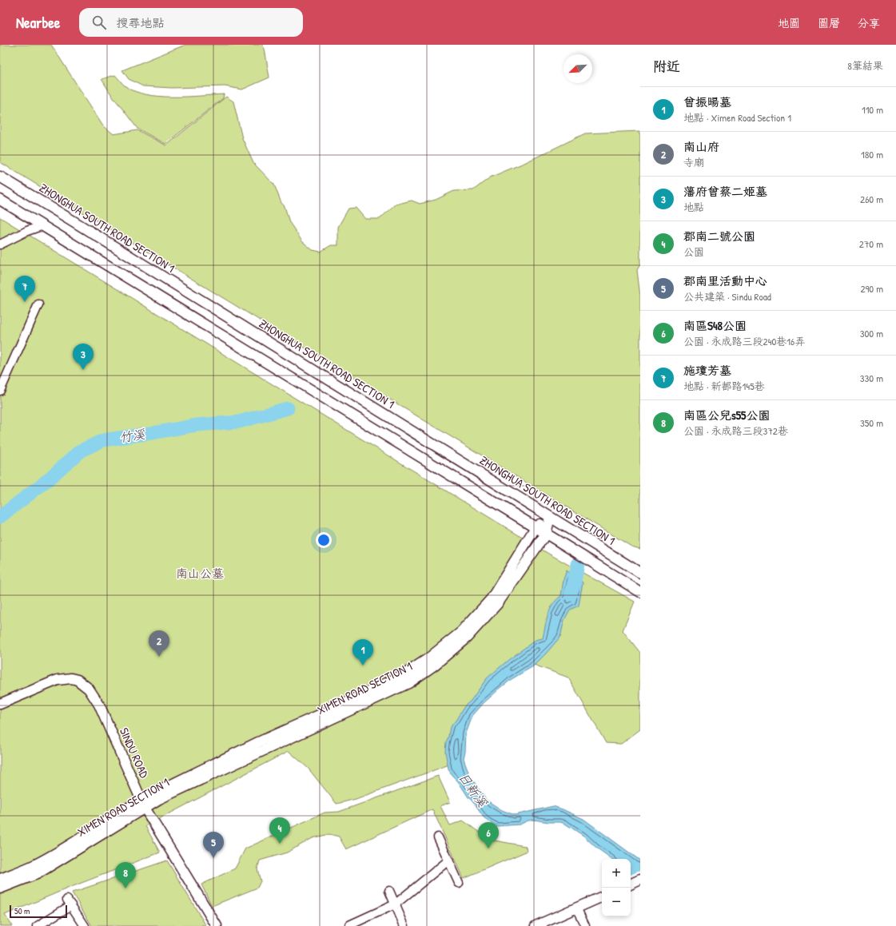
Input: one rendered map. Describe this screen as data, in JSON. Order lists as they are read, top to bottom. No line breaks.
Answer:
{"streets":{"street":["ZHONGHUA SOUTH ROAD SECTION 1","XIMEN ROAD SECTION 1","SINDU ROAD"]},"crossings":[["ZHONGHUA SOUTH ROAD SECTION 1","XIMEN ROAD SECTION 1"],["XIMEN ROAD SECTION 1","SINDU ROAD"]],"water":["竹溪","日新溪"],"parks":["南山公墓"],"scale_bar":"50 m","north":"bottom left","page":{"header":"Nearbee","search":"搜尋地點","nav":["地圖","圖層","分享"],"heading":["附近","8筆結果"],"list":[{"mark":"1","name":"曾振暘墓","note":"地點 · Ximen Road Section 1","value":"110 m"},{"mark":"2","name":"南山府","note":"寺廟","value":"180 m"},{"mark":"3","name":"藩府曾蔡二姬墓","note":"地點","value":"260 m"},{"mark":"4","name":"郡南二號公園","note":"公園","value":"270 m"},{"mark":"5","name":"郡南里活動中心","note":"公共建築 · Sindu Road","value":"290 m"},{"mark":"6","name":"南區S48公園","note":"公園 · 永成路三段240巷16弄","value":"300 m"},{"mark":"7","name":"施瓊芳墓","note":"地點 · 新都路145巷","value":"330 m"},{"mark":"8","name":"南區公兒s55公園","note":"公園 · 永成路三段372巷","value":"350 m"}],"pins":["7","3","2","1","4","6","5","8"],"map_buttons":["+","−"],"scale":"50 m"}}
